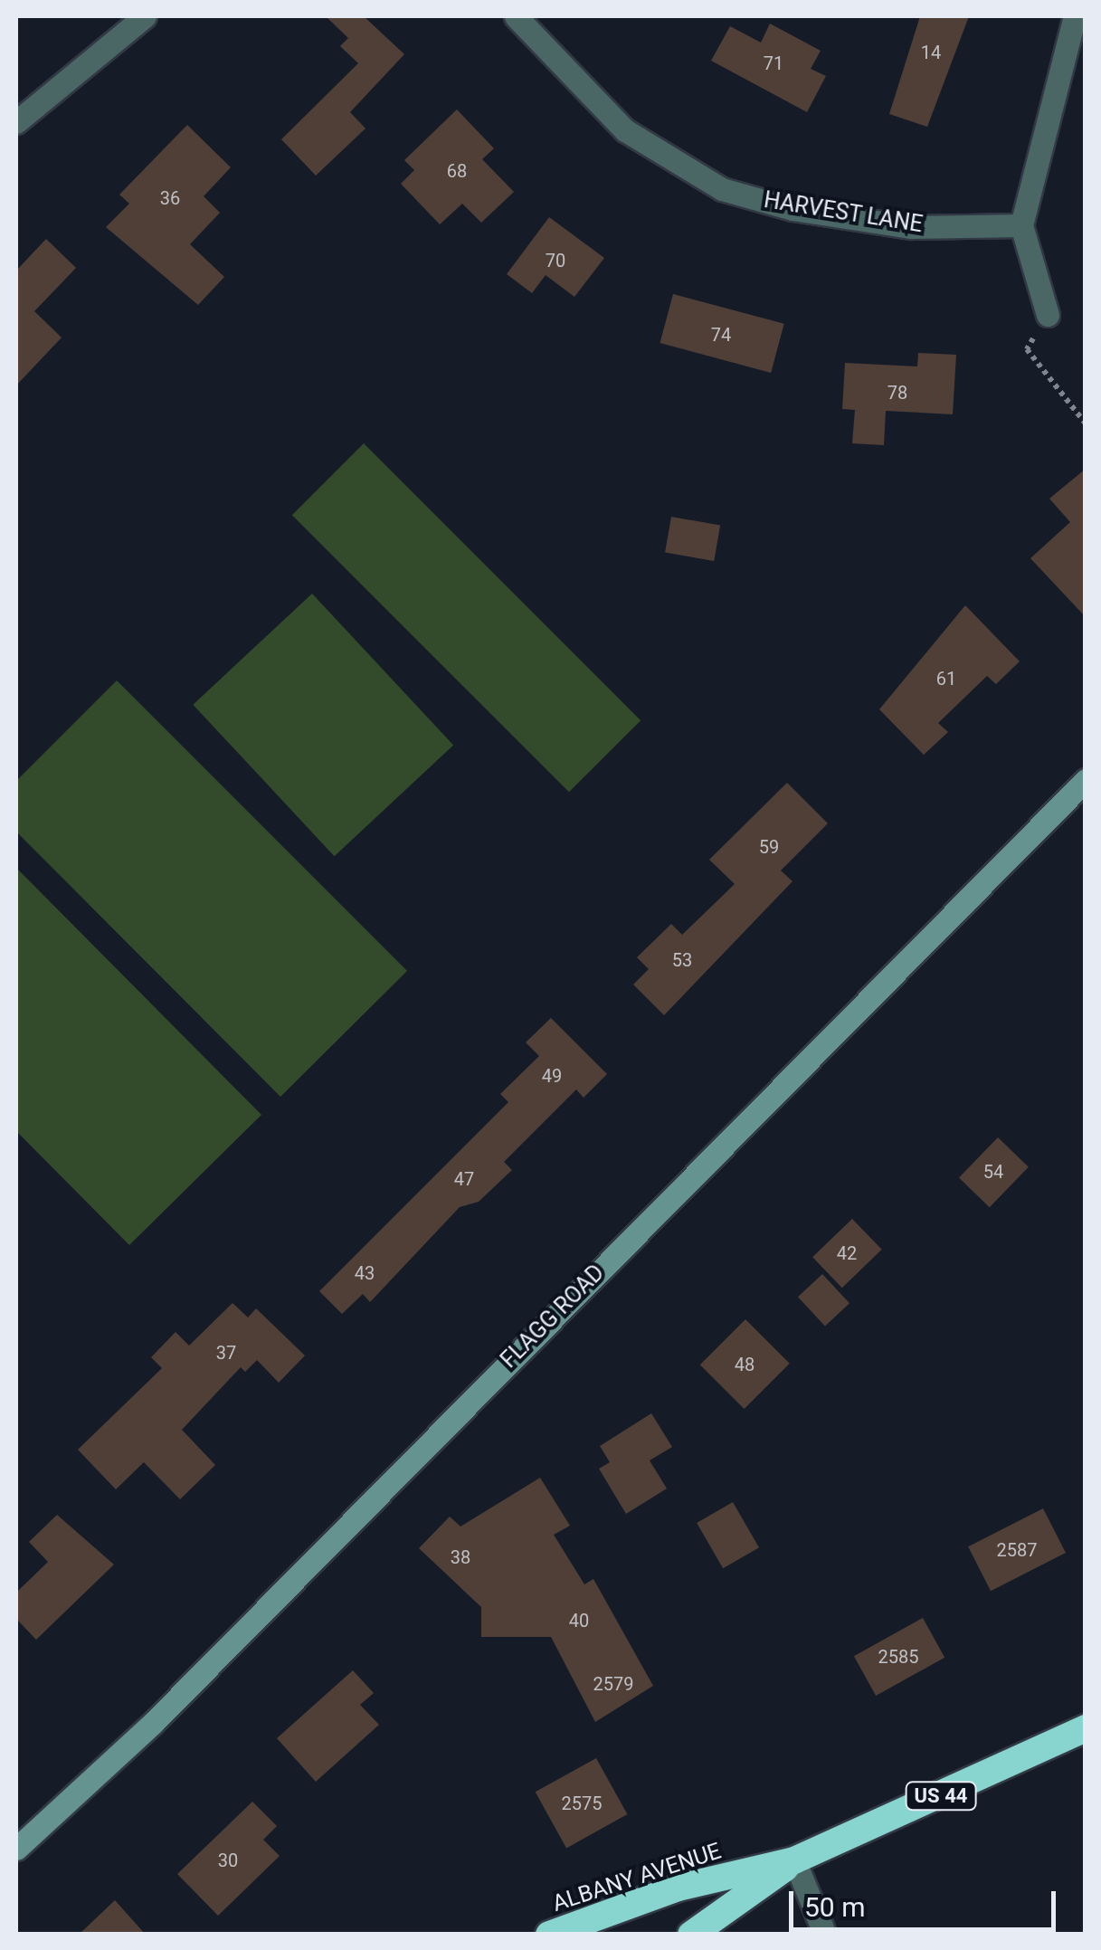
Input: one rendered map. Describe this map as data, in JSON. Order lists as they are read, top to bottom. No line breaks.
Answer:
{"streets":{"highway":["US 44","ALBANY AVENUE"],"street":["HARVEST LANE","FLAGG ROAD"]},"house_numbers":["14","71","68","36","70","74","78","61","59","53","49","54","47","42","43","37","48","2587","38","40","2585","2579","2575","30"],"scale_bar":"50 m"}
